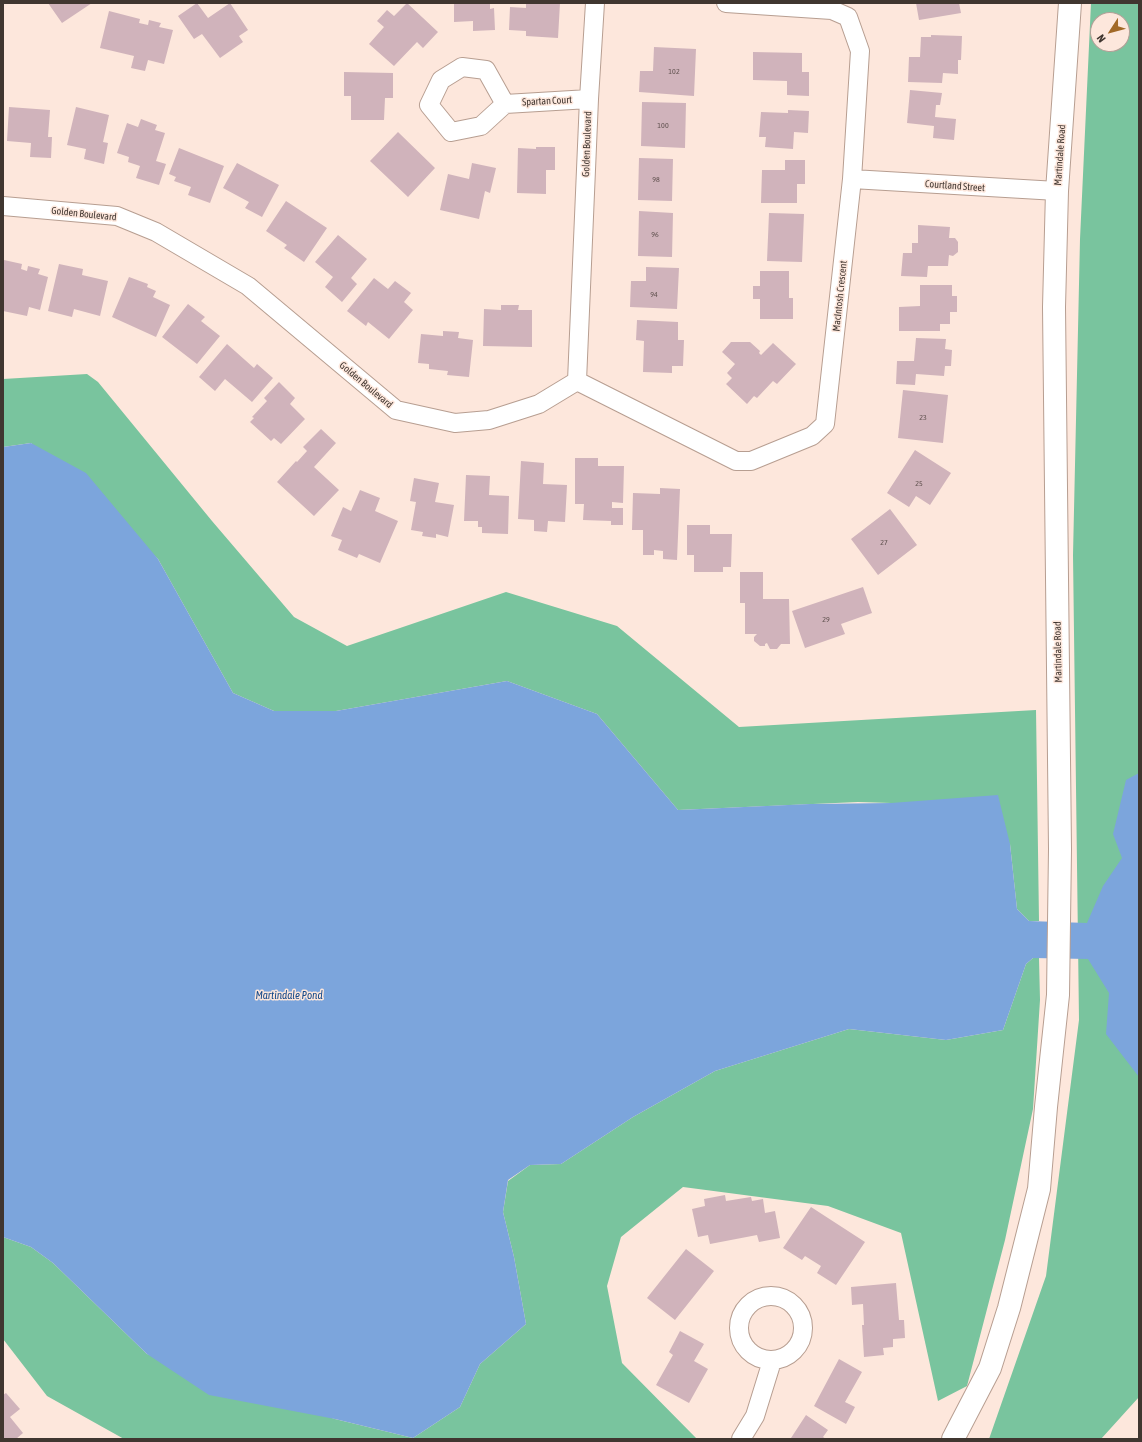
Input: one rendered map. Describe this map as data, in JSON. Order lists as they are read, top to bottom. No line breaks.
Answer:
{"streets":{"main road":["Martindale Road"],"street":["Spartan Court","Golden Boulevard","Courtland Street","MacIntosh Crescent"]},"crossings":[["Spartan Court","Golden Boulevard"],["Golden Boulevard","MacIntosh Crescent"],["Martindale Road","Courtland Street"],["Courtland Street","MacIntosh Crescent"]],"water":["Martindale Pond"],"house_numbers":["102","100","98","96","94","23","25","27","29"],"north":"bottom left"}
